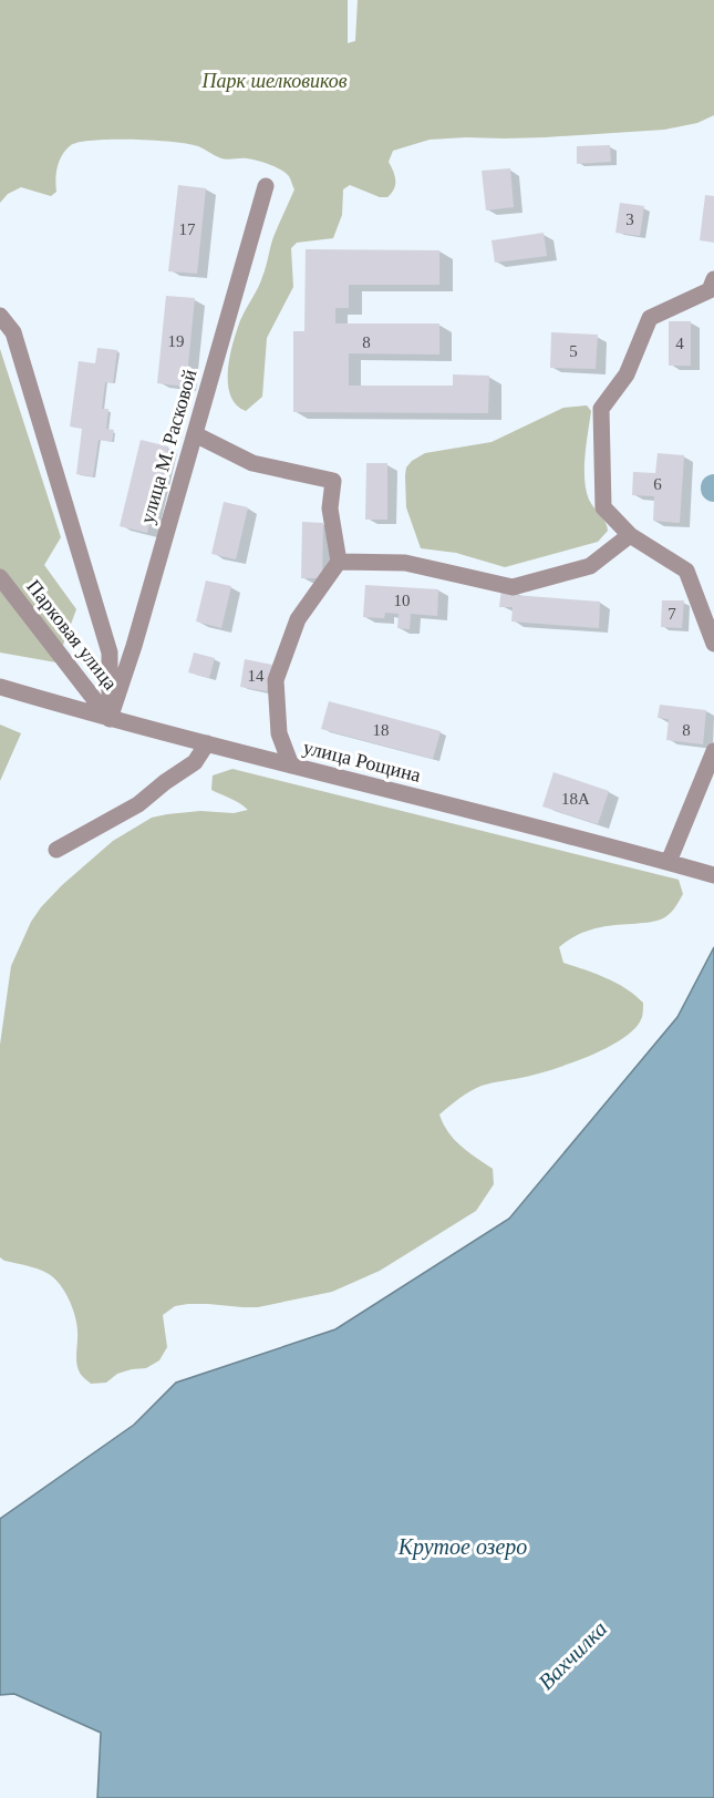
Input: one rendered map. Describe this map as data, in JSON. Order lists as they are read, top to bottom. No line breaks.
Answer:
{"streets":{"street":["улица М. Расковой","Парковая улица","улица Рощина"]},"crossings":[["улица М. Расковой","Парковая улица"],["улица М. Расковой","улица Рощина"],["Парковая улица","улица Рощина"]],"water":["Крутое озеро","Вахчилка"],"parks":["Парк шелковиков"],"house_numbers":["3","17","19","8","4","5","6","10","7","14","18","8","18А"]}
